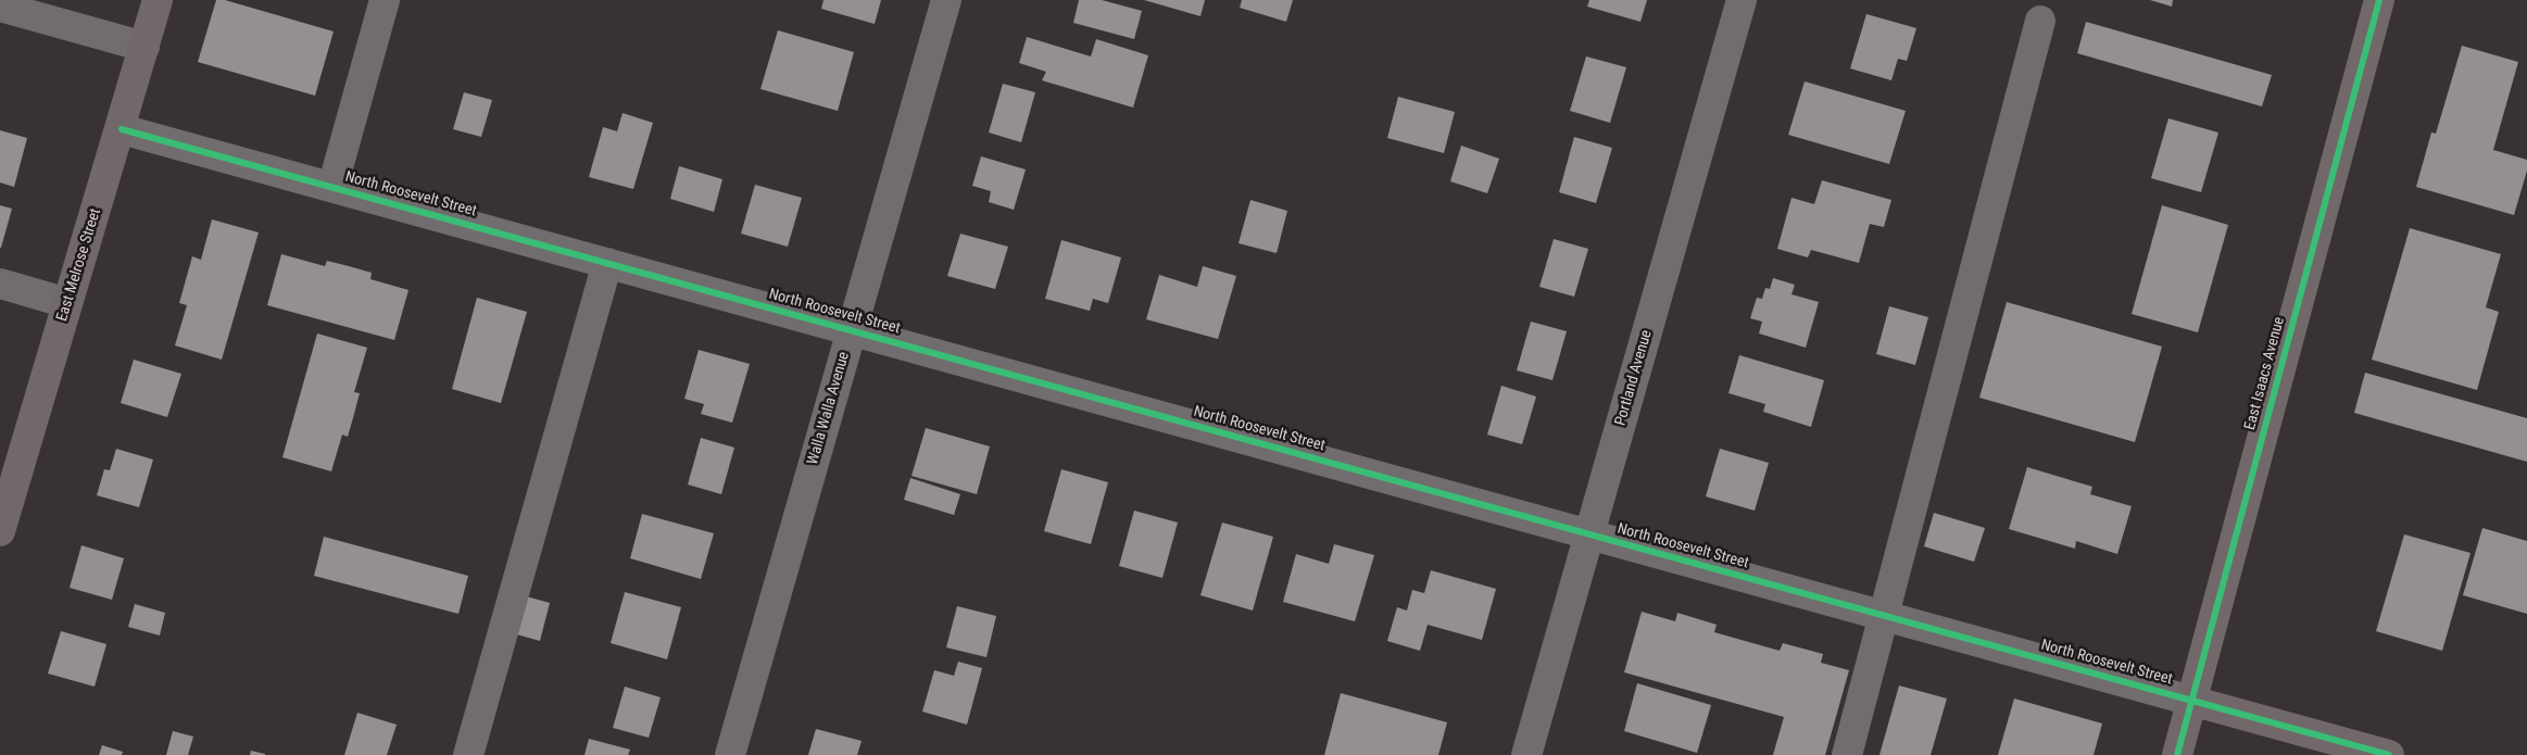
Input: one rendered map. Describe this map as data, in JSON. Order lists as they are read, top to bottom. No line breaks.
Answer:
{"streets":{"main road":["North Roosevelt Street","East Melrose Street","East Isaacs Avenue"],"street":["Portland Avenue","Walla Walla Avenue"]},"crossings":[["North Roosevelt Street","East Melrose Street"],["North Roosevelt Street","East Isaacs Avenue"],["North Roosevelt Street","Portland Avenue"],["North Roosevelt Street","Walla Walla Avenue"]]}
